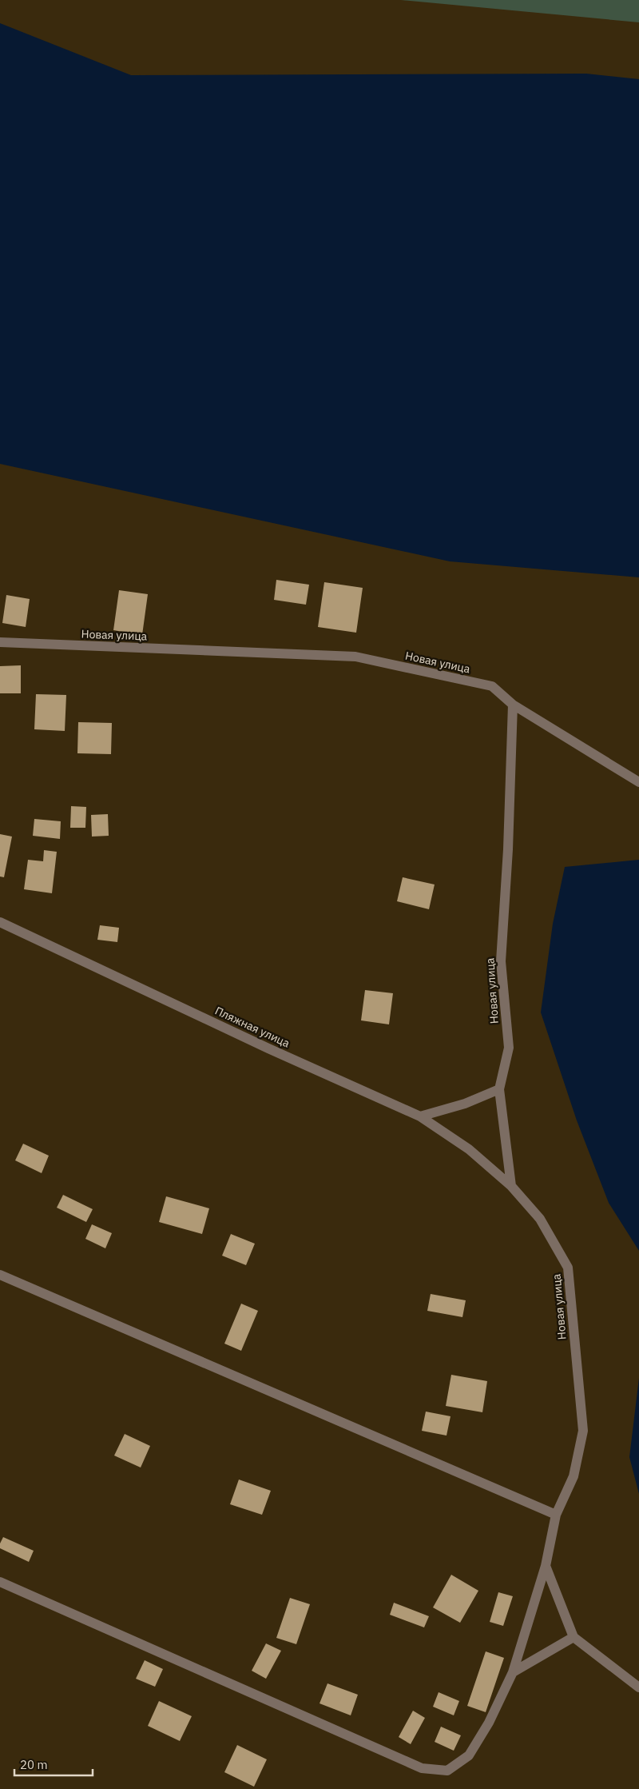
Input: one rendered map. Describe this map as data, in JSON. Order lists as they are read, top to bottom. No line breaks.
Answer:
{"streets":{"street":["Новая улица","Пляжная улица"]},"crossings":[["Новая улица","Пляжная улица"]],"scale_bar":"20 m"}
